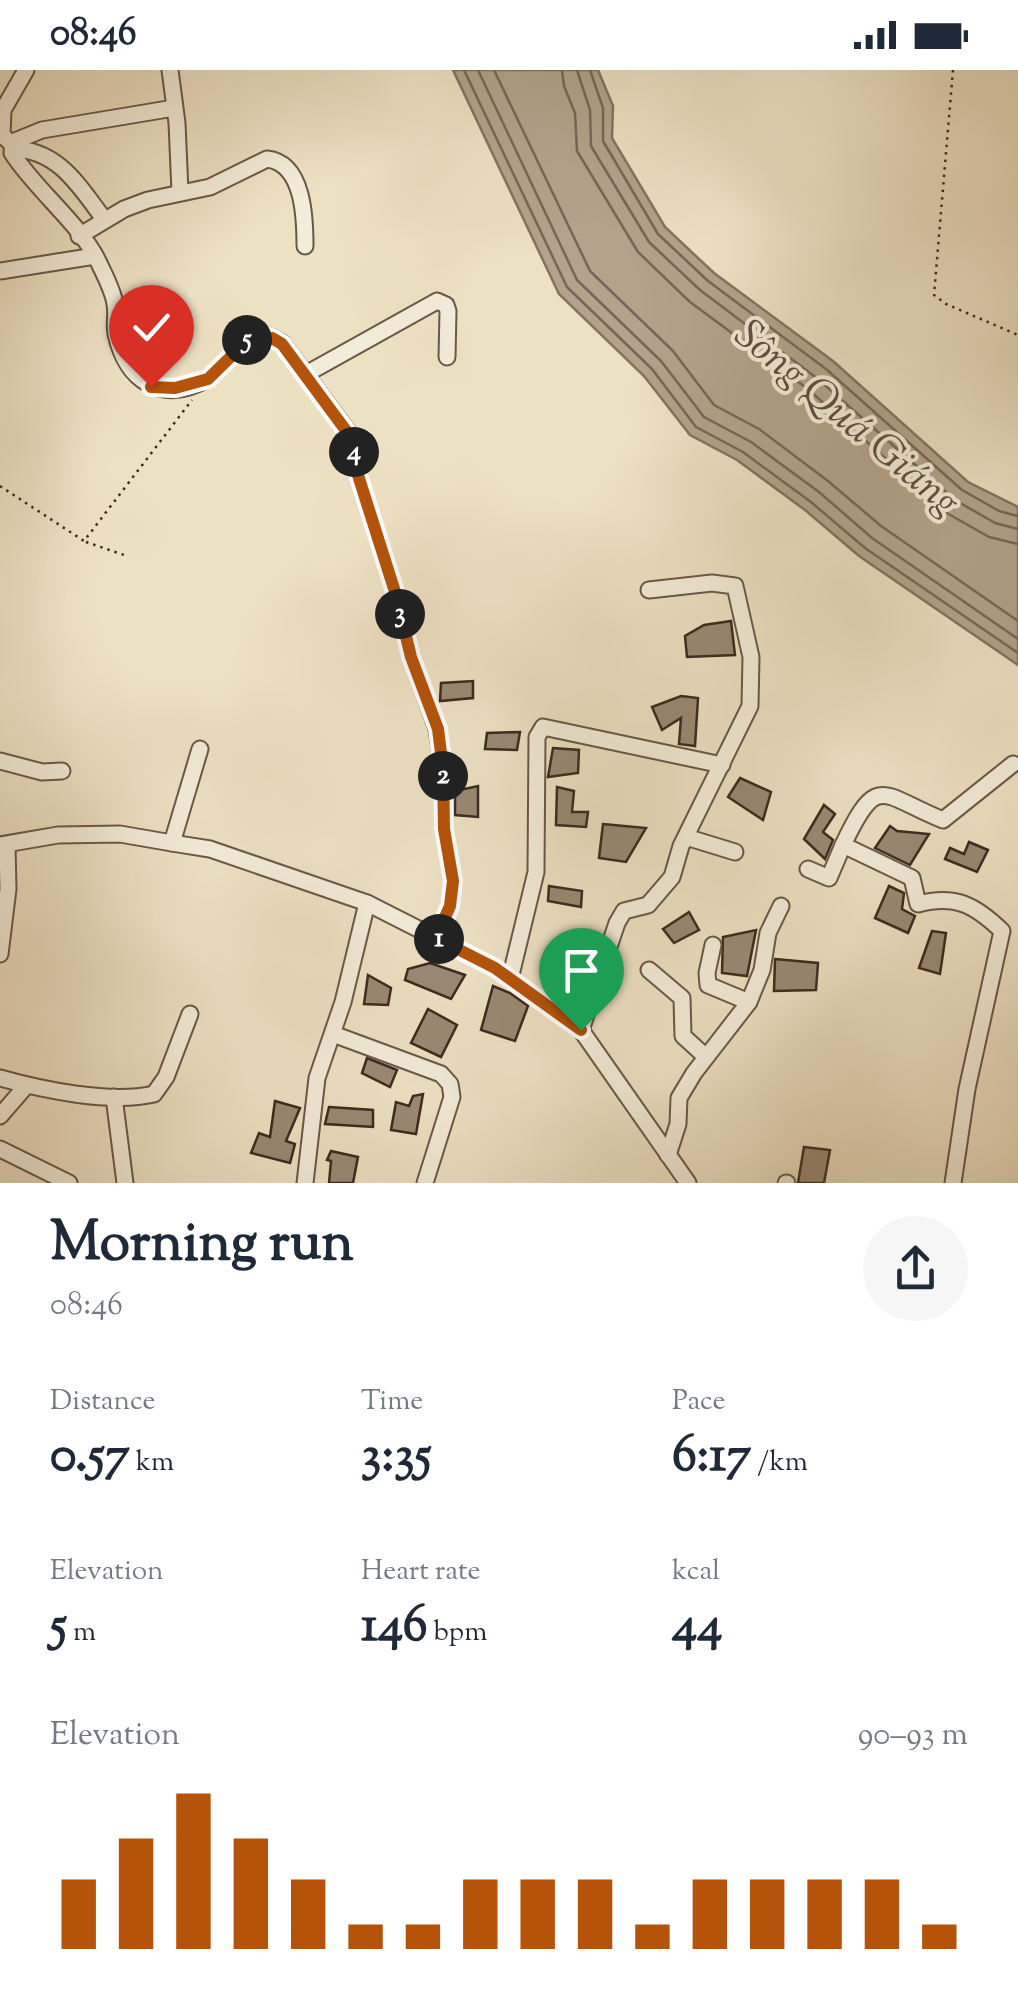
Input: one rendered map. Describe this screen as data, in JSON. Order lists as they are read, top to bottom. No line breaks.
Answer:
{"water":["Sông Quá Giáng"],"page":{"status":"08:46","pins":["5","4","3","2","1"],"heading":["Morning run","08:46"],"stats":[["Distance","0.57 km"],["Time","3:35"],["Pace","6:17 /km"],["Elevation","5 m"],["Heart rate","146 bpm"],["kcal","44"]],"chart":["Elevation","90–93 m"]}}
